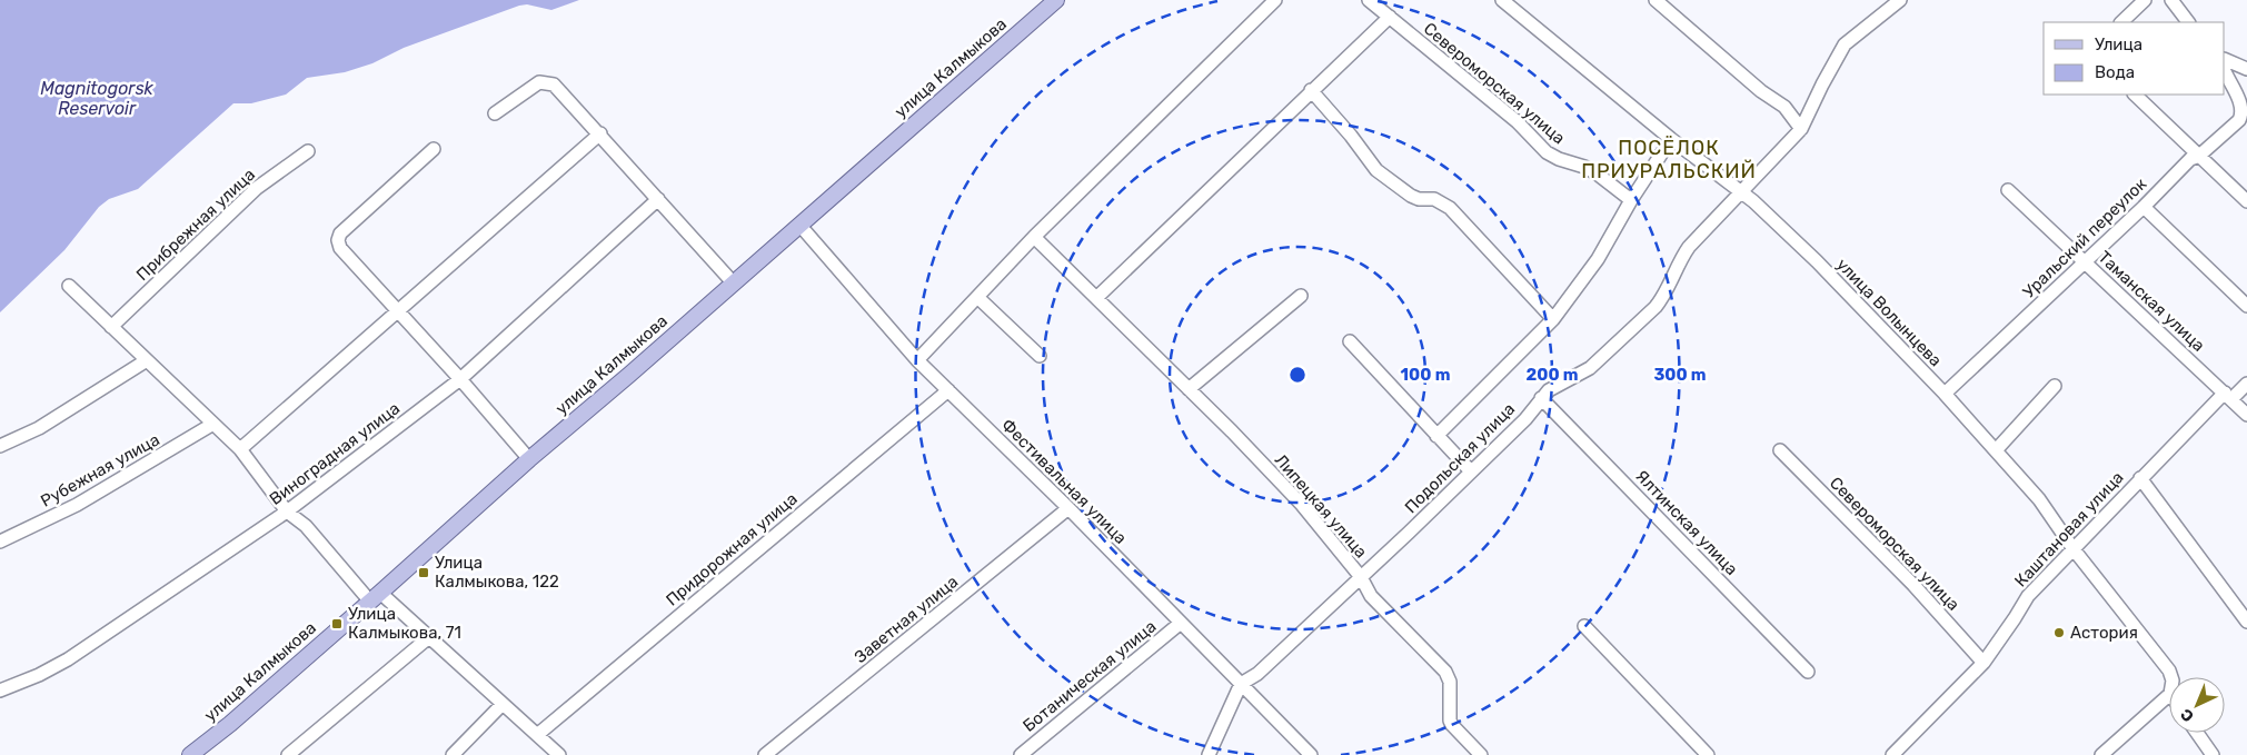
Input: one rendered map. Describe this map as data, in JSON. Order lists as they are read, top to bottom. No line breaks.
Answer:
{"streets":{"main road":["улица Калмыкова"],"street":["Североморская улица","Прибрежная улица","Уральский переулок","Таманская улица","улица Волынцева","Виноградная улица","Подольская улица","Рубежная улица","Фестивальная улица","Липецкая улица","Ялтинская улица","Каштановая улица","Придорожная улица","Заветная улица","Ботаническая улица"]},"crossings":[["улица Калмыкова","Фестивальная улица"],["Североморская улица","Каштановая улица"],["Уральский переулок","Таманская улица"],["Уральский переулок","улица Волынцева"],["Таманская улица","Каштановая улица"],["улица Волынцева","Подольская улица"],["улица Волынцева","Каштановая улица"],["Подольская улица","Фестивальная улица"],["Подольская улица","Липецкая улица"],["Подольская улица","Ялтинская улица"],["Фестивальная улица","Придорожная улица"],["Фестивальная улица","Заветная улица"],["Фестивальная улица","Ботаническая улица"]],"districts":["ПОСЁЛОК ПРИУРАЛЬСКИЙ"],"water":["Magnitogorsk Reservoir"],"places":{"transit":["Улица Калмыкова, 122","Улица Калмыкова, 71"],"other":["Астория"]},"legend":["Улица","Вода"],"north":"bottom left","rings":["100 m","200 m","300 m"]}
